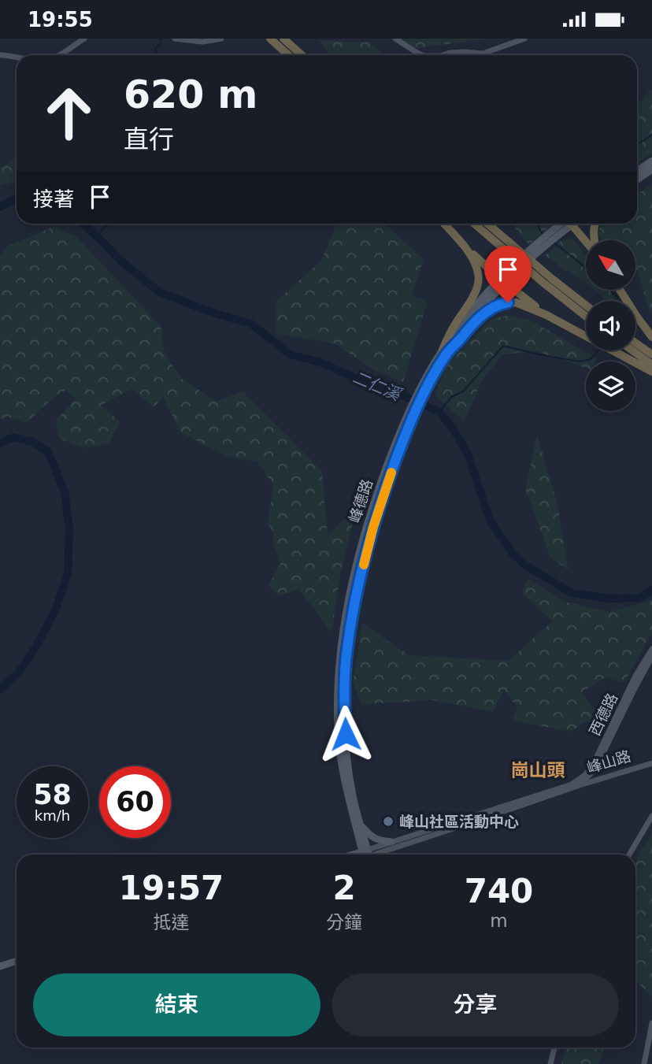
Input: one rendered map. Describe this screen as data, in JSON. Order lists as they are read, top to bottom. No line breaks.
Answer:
{"streets":{"main road":["峰德路","峰山路"],"street":["西德路"]},"crossings":[["峰德路","峰山路"],["西德路","峰山路"]],"districts":["崗山頭"],"water":["二仁溪"],"places":["峰山社區活動中心"],"north":"top left","page":{"status":"19:55","turn":["620 m","直行"],"then":"接著","speed":"58 km/h","limit":"60","eta":["19:57","抵達","2","分鐘","740","m"],"buttons":["結束","分享"]}}
